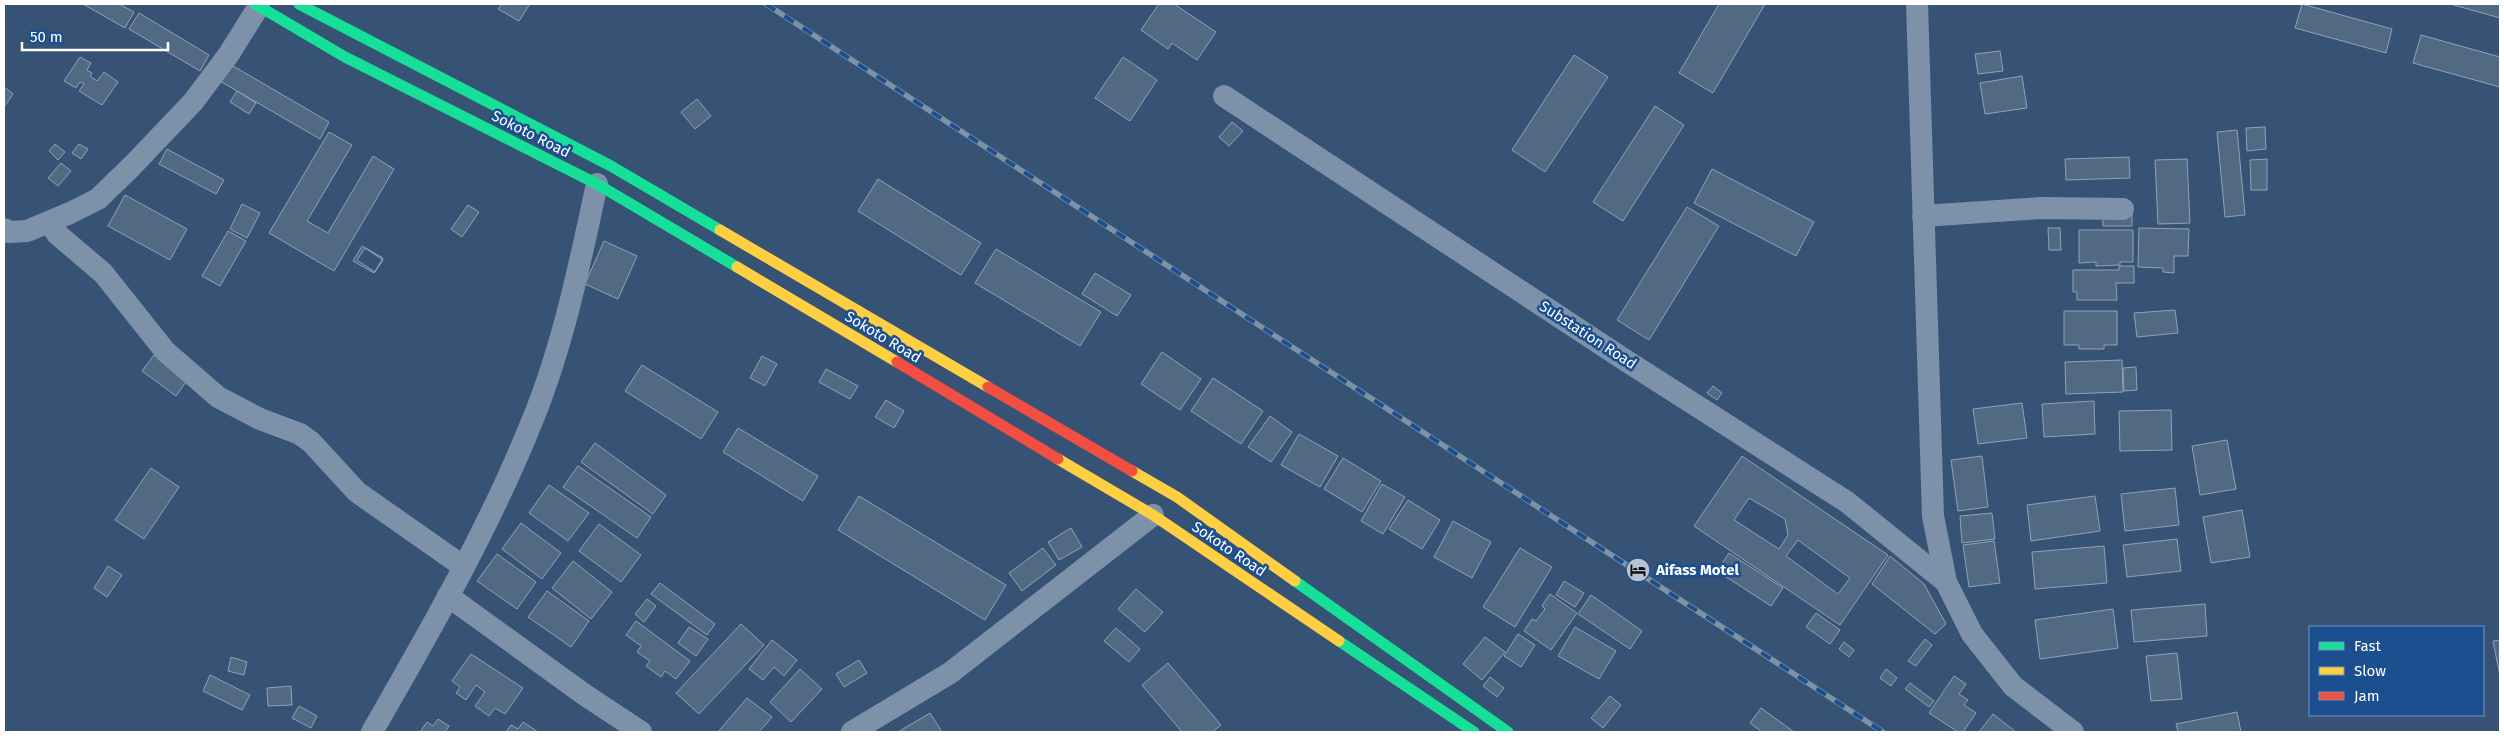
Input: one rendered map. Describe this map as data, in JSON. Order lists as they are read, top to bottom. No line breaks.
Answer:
{"streets":{"main road":["Sokoto Road"],"street":["Substation Road"]},"places":{"hotel":["Aifass Motel"]},"legend":["Fast","Slow","Jam"],"scale_bar":"50 m"}
